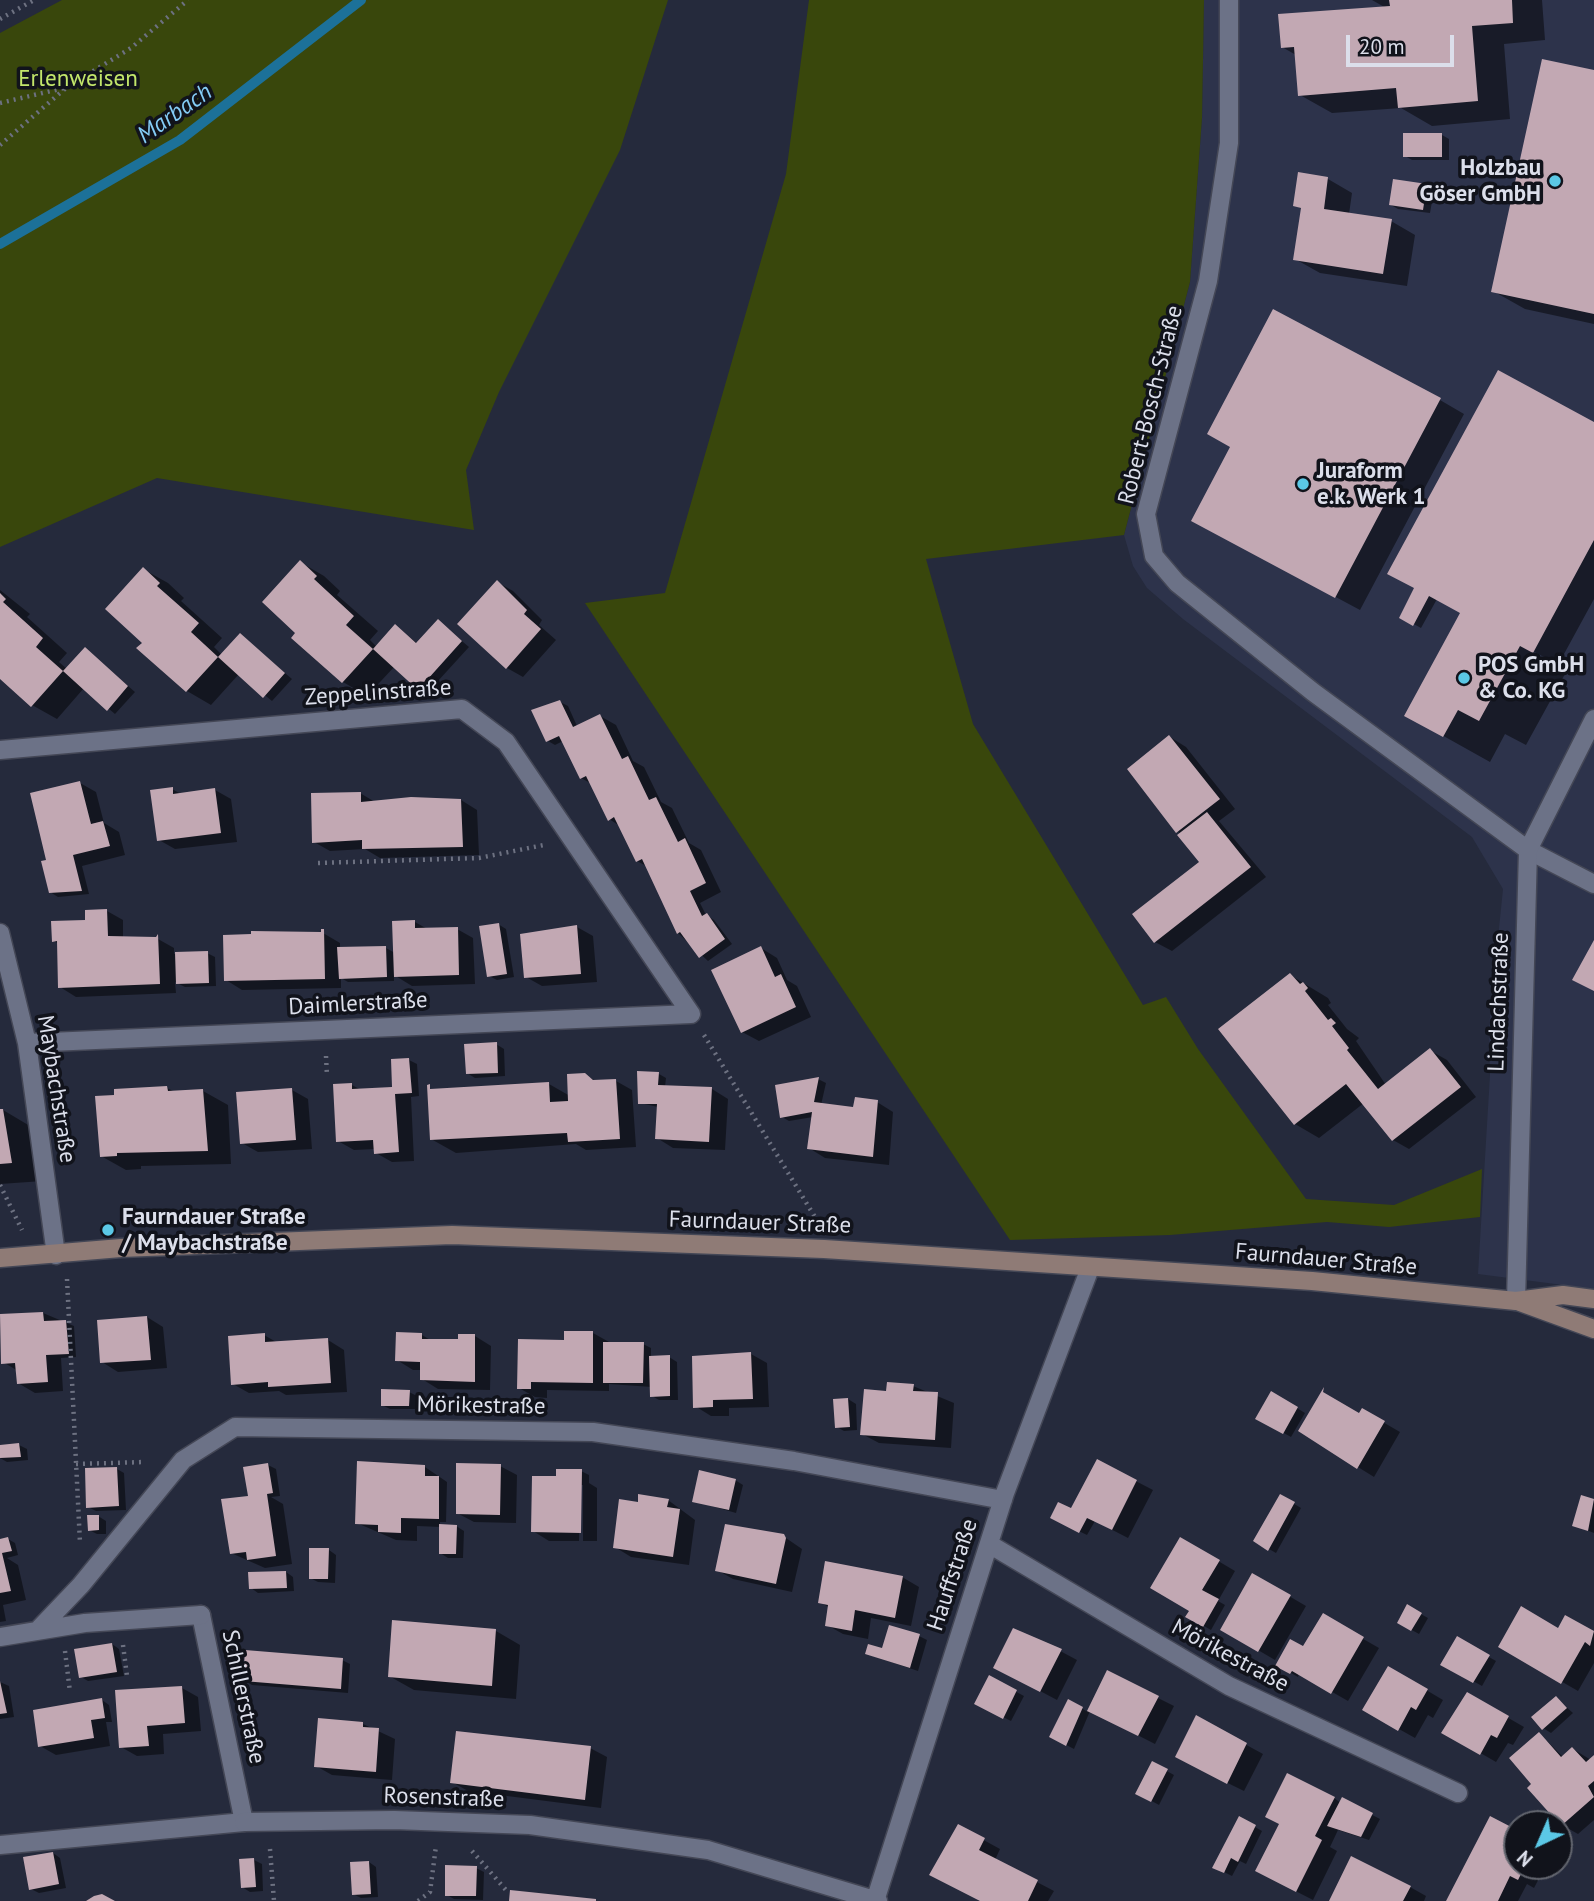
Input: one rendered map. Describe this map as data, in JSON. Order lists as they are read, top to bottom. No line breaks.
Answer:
{"streets":{"street":["Robert-Bosch-Straße","Zeppelinstraße","Lindachstraße","Daimlerstraße","Maybachstraße","Faurndauer Straße","Mörikestraße","Hauffstraße","Schillerstraße","Rosenstraße"]},"crossings":[["Robert-Bosch-Straße","Lindachstraße"],["Zeppelinstraße","Daimlerstraße"],["Lindachstraße","Faurndauer Straße"],["Daimlerstraße","Maybachstraße"],["Maybachstraße","Faurndauer Straße"],["Faurndauer Straße","Hauffstraße"],["Mörikestraße","Hauffstraße"],["Mörikestraße","Schillerstraße"],["Hauffstraße","Rosenstraße"],["Schillerstraße","Rosenstraße"]],"water":["Marbach"],"parks":["Erlenweisen"],"places":["Holzbau Göser GmbH","Juraform e.k. Werk 1","POS GmbH & Co. KG","Faurndauer Straße / Maybachstraße"],"scale_bar":"20 m","north":"bottom left"}
